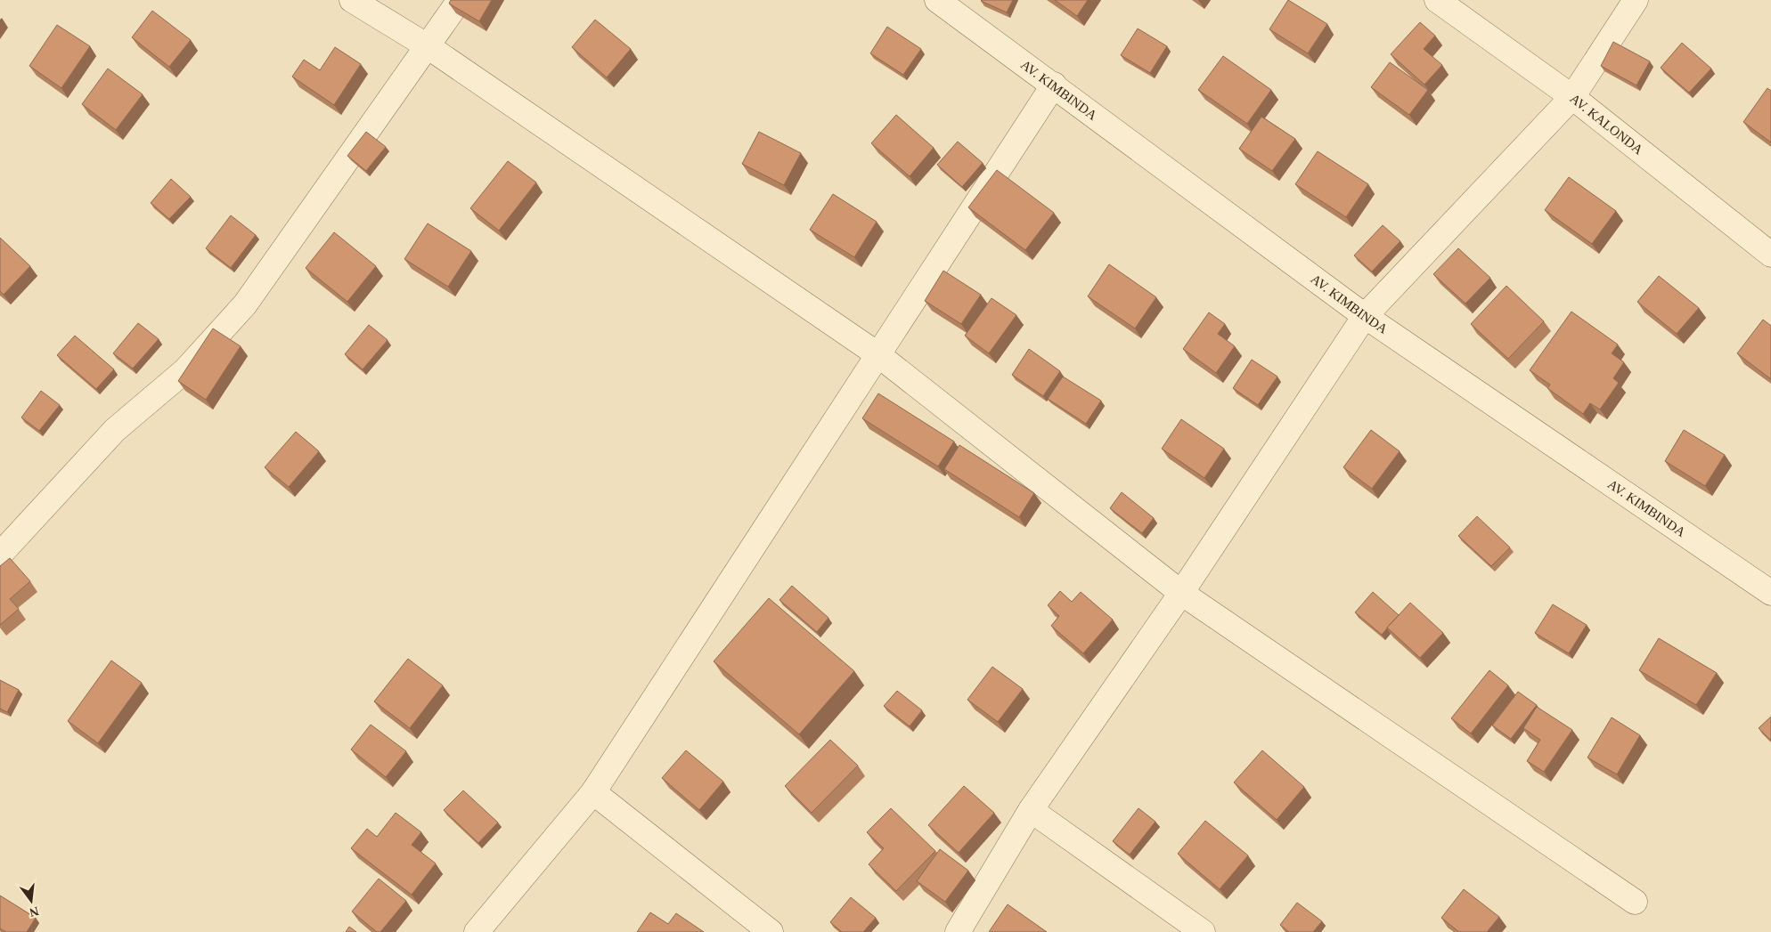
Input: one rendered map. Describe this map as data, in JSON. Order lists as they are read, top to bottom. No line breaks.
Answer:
{"streets":{"street":["AV. KIMBINDA","AV. KALONDA"]},"north":"bottom"}
